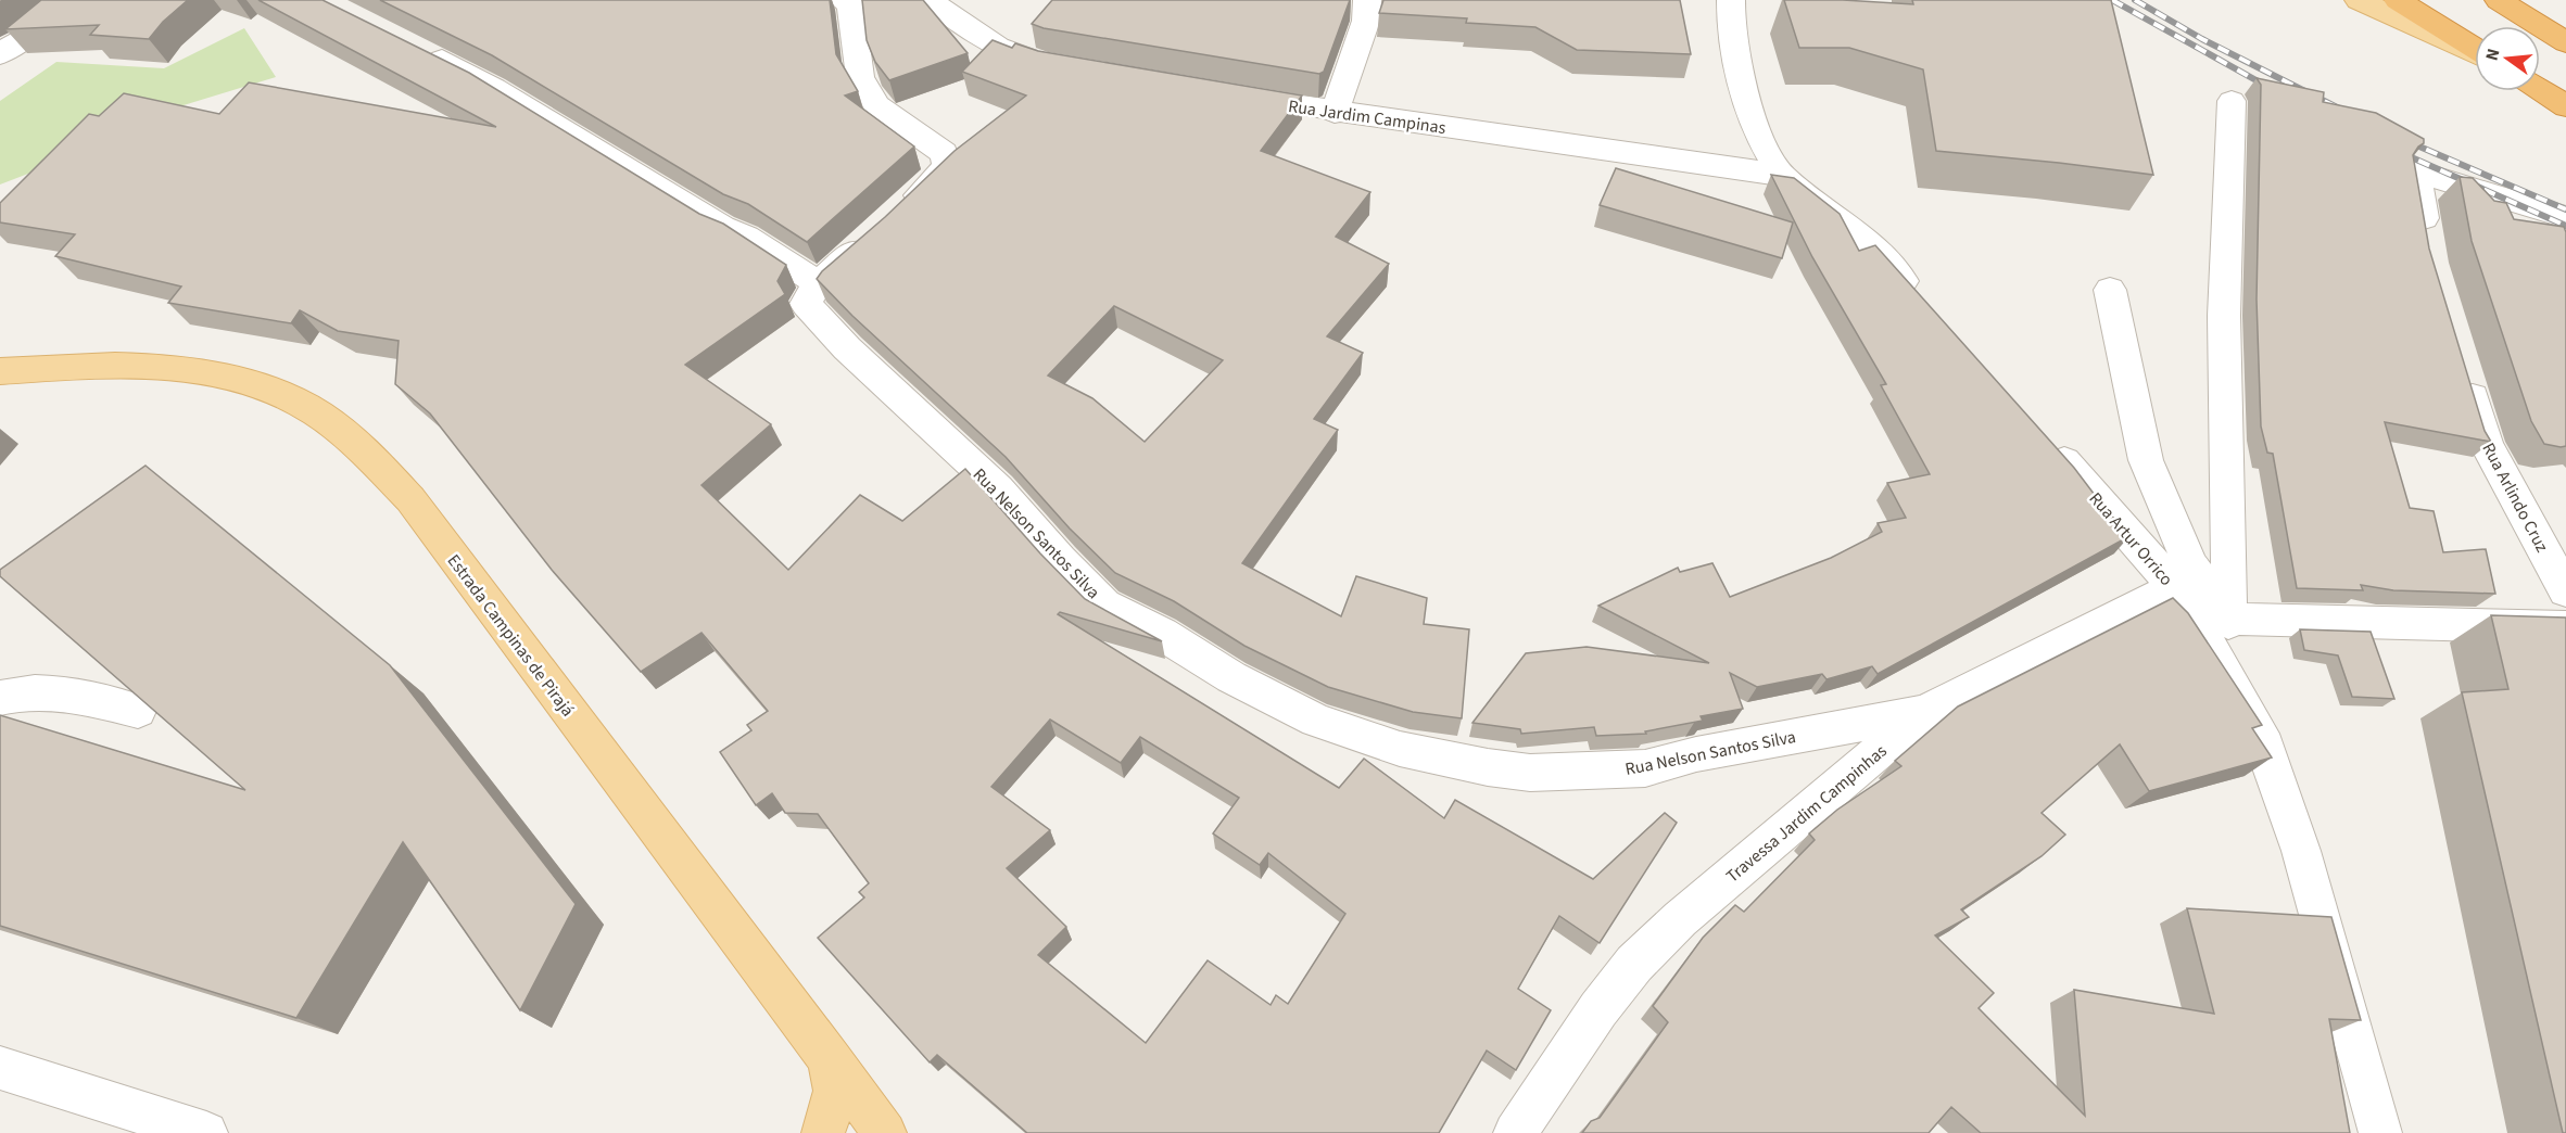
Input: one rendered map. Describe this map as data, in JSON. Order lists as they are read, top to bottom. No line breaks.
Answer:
{"streets":{"main road":["Estrada Campinas de Pirajá"],"street":["Rua Jardim Campinas","Rua Arlindo Cruz","Rua Nelson Santos Silva","Rua Artur Orrico","Travessa Jardim Campinhas"]},"crossings":[["Rua Nelson Santos Silva","Travessa Jardim Campinhas"],["Rua Artur Orrico","Travessa Jardim Campinhas"]],"north":"left"}
